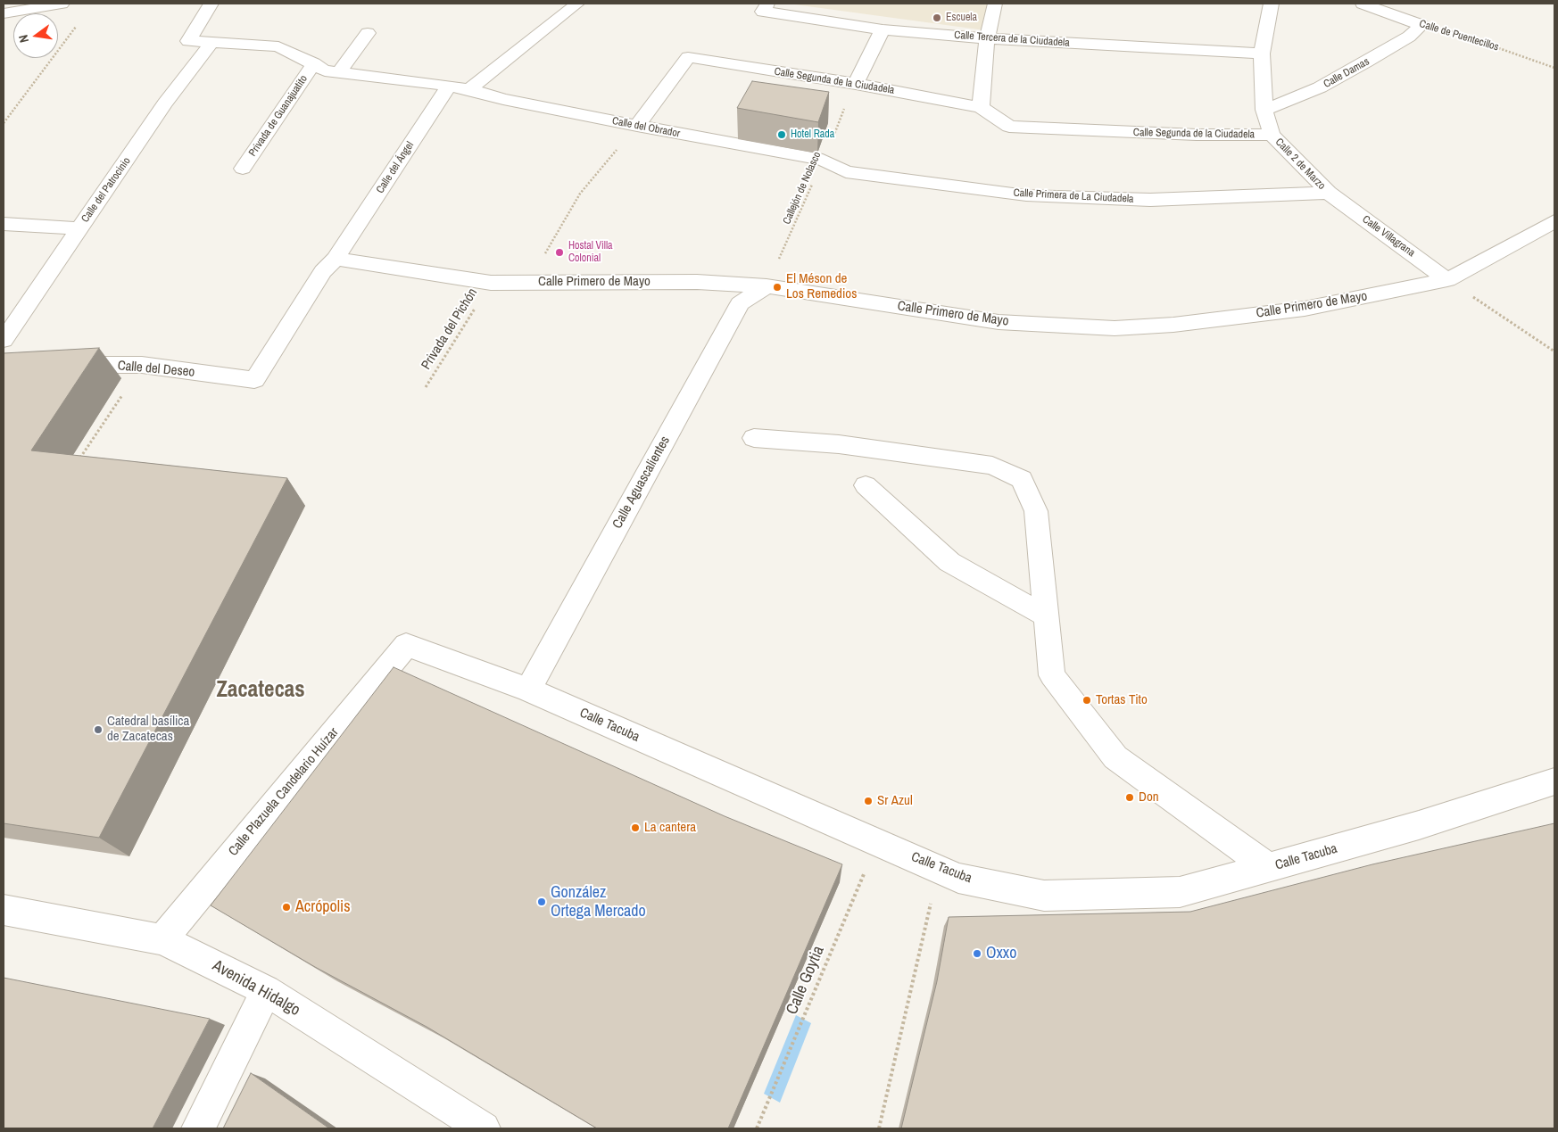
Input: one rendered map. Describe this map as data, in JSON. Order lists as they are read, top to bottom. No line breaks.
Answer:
{"streets":{"street":["Calle de Puentecillos","Calle Tercera de la Ciudadela","Calle Damas","Calle Segunda de la Ciudadela","Privada de Guanajuatito","Calle del Obrador","Calle 2 de Marzo","Calle del Ángel","Calle del Patrocinio","Calle Primera de La Ciudadela","Calle Villagrana","Calle Primero de Mayo","Calle del Deseo","Calle Aguascalientes","Calle Tacuba","Calle Plazuela Candelario Huízar","Avenida Hidalgo"],"path":["Callejón de Nolasco","Privada del Pichón","Calle Goytia"]},"crossings":[["Calle de Puentecillos","Calle Damas"],["Calle Tercera de la Ciudadela","Calle 2 de Marzo"],["Calle Damas","Calle 2 de Marzo"],["Calle Segunda de la Ciudadela","Calle del Obrador"],["Calle Segunda de la Ciudadela","Calle 2 de Marzo"],["Calle del Obrador","Callejón de Nolasco"],["Calle del Obrador","Calle Primera de La Ciudadela"],["Calle 2 de Marzo","Calle Primera de La Ciudadela"],["Calle 2 de Marzo","Calle Villagrana"],["Calle del Ángel","Calle Primero de Mayo"],["Calle del Ángel","Calle del Deseo"],["Callejón de Nolasco","Calle Primera de La Ciudadela"],["Callejón de Nolasco","Calle Primero de Mayo"],["Callejón de Nolasco","Calle Aguascalientes"],["Calle Primera de La Ciudadela","Calle Villagrana"],["Calle Villagrana","Calle Primero de Mayo"],["Calle Primero de Mayo","Privada del Pichón"],["Calle Primero de Mayo","Calle Aguascalientes"],["Calle Aguascalientes","Calle Tacuba"],["Calle Tacuba","Calle Plazuela Candelario Huízar"],["Calle Tacuba","Calle Goytia"],["Calle Plazuela Candelario Huízar","Avenida Hidalgo"]],"districts":["Zacatecas"],"places":["Escuela","Hotel Rada","Hostal Villa Colonial","El Méson de Los Remedios","Tortas Tito","Catedral basílica de Zacatecas","Don","Sr Azul","La cantera","González Ortega Mercado","Acrópolis","Oxxo"],"north":"left"}
